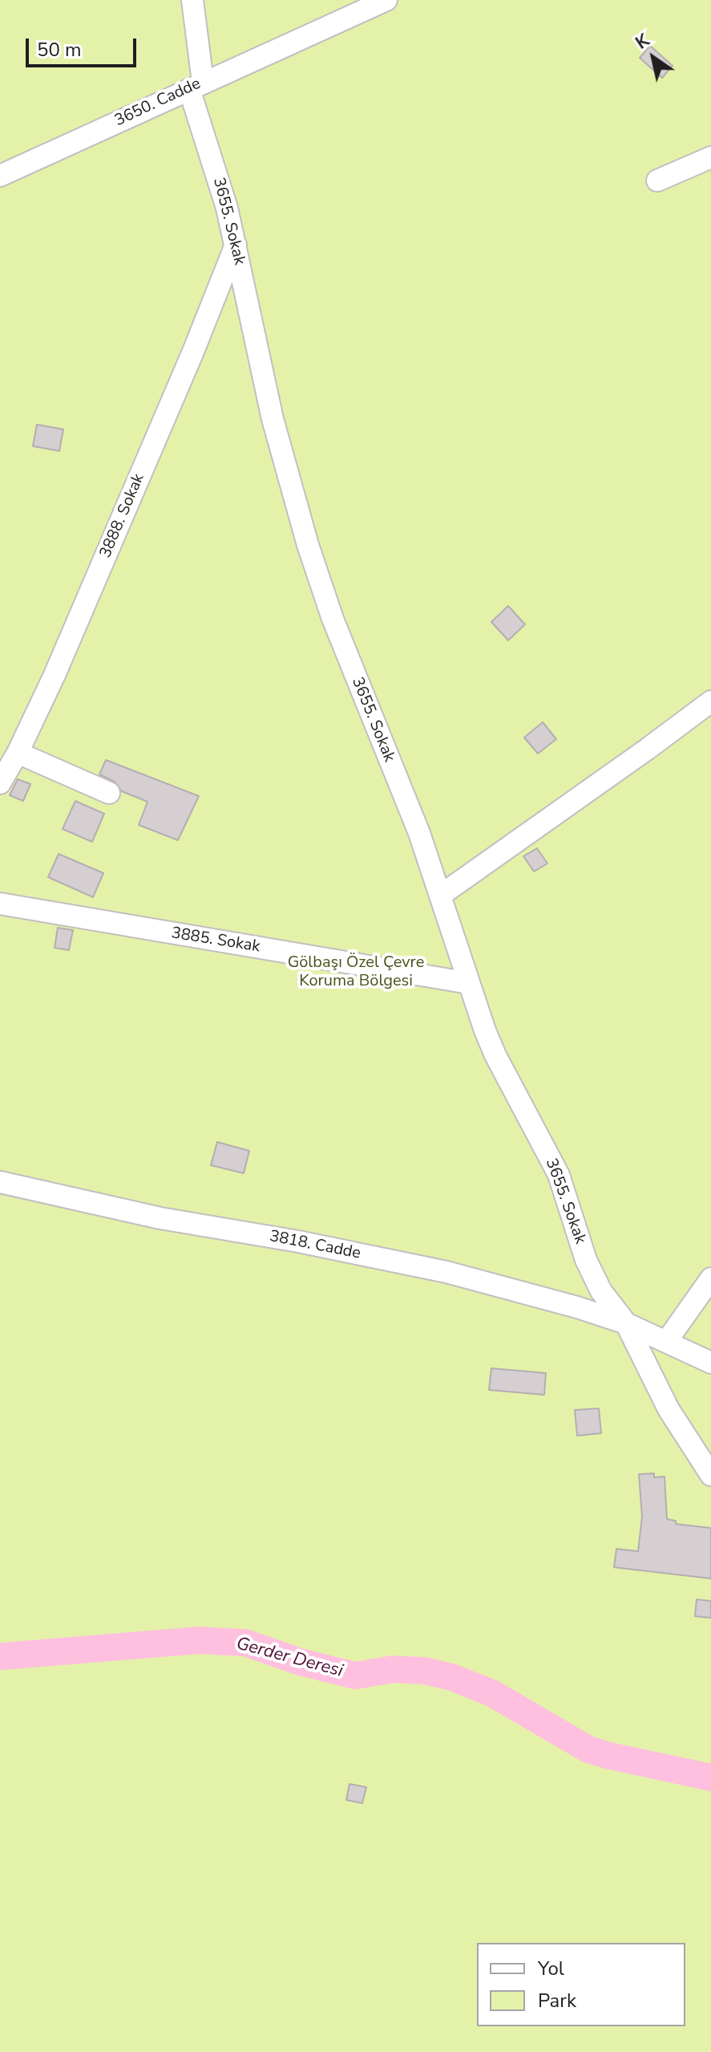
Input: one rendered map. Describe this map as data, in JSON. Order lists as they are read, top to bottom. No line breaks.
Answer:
{"streets":{"street":["3650. Cadde","3655. Sokak","3888. Sokak","3885. Sokak","3818. Cadde"]},"crossings":[["3650. Cadde","3655. Sokak"],["3655. Sokak","3888. Sokak"],["3655. Sokak","3885. Sokak"],["3655. Sokak","3818. Cadde"]],"water":["Gerder Deresi"],"parks":["Gölbaşı Özel Çevre Koruma Bölgesi"],"legend":["Yol","Park"],"scale_bar":"50 m","north":"top left"}
